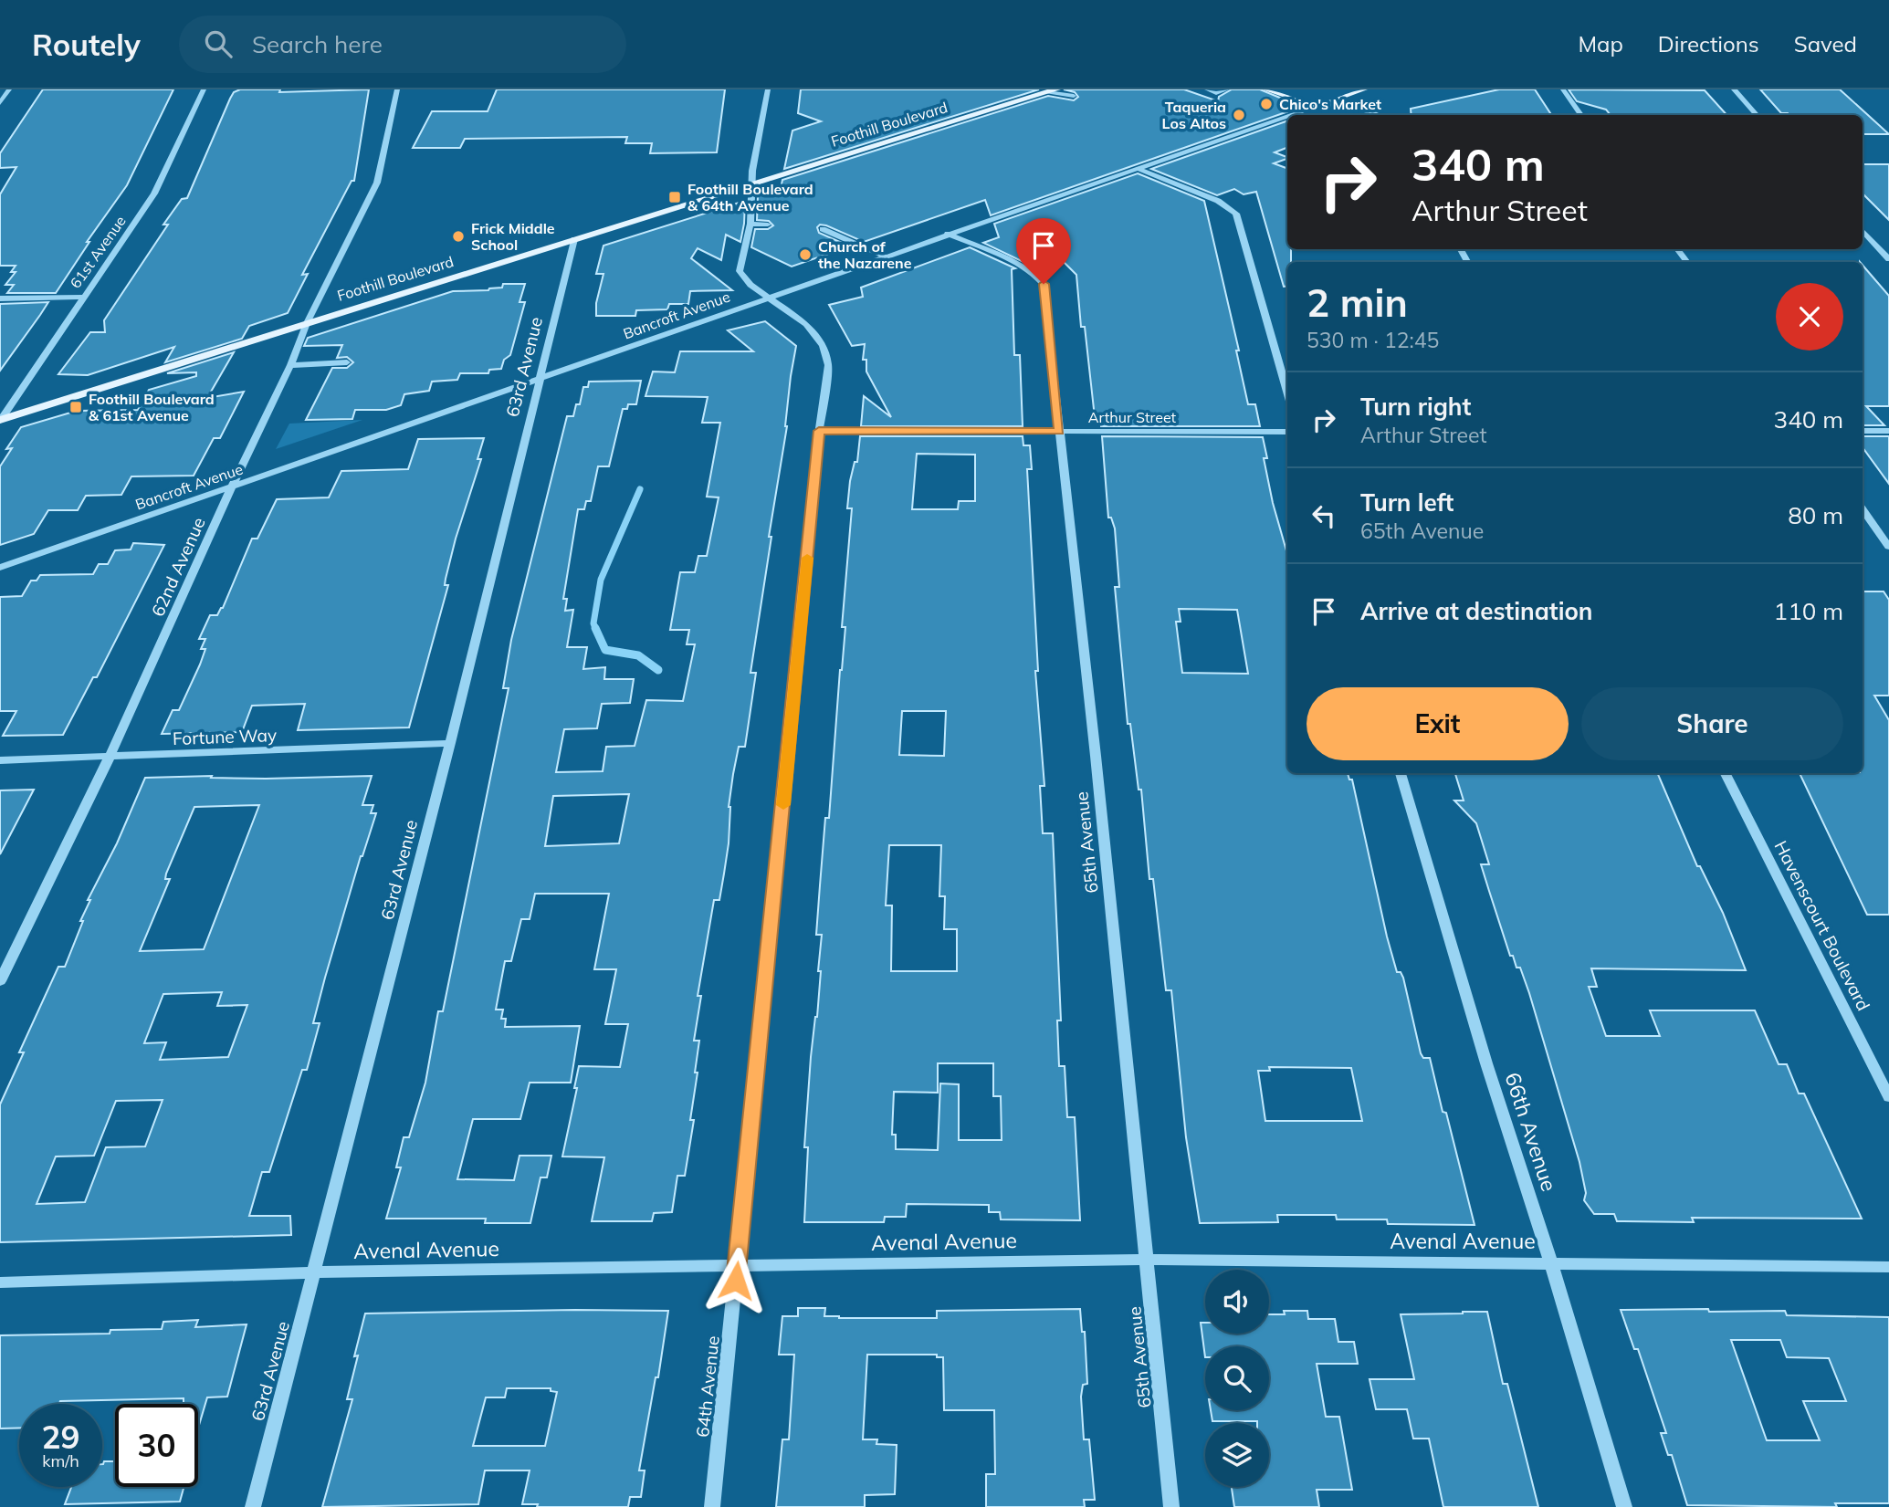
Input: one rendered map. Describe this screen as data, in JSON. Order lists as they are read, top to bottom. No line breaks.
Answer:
{"streets":{"main road":["Foothill Boulevard","Bancroft Avenue"],"street":["61st Avenue","63rd Avenue","Arthur Street","62nd Avenue","Fortune Way","65th Avenue","Havenscourt Boulevard","66th Avenue","Avenal Avenue","64th Avenue"]},"crossings":[["Foothill Boulevard","61st Avenue"],["Foothill Boulevard","63rd Avenue"],["Foothill Boulevard","62nd Avenue"],["Foothill Boulevard","64th Avenue"],["Bancroft Avenue","63rd Avenue"],["Bancroft Avenue","62nd Avenue"],["Bancroft Avenue","65th Avenue"],["Bancroft Avenue","64th Avenue"],["63rd Avenue","Fortune Way"],["63rd Avenue","Avenal Avenue"],["Arthur Street","65th Avenue"],["Arthur Street","64th Avenue"],["62nd Avenue","Fortune Way"],["65th Avenue","Avenal Avenue"],["66th Avenue","Avenal Avenue"],["Avenal Avenue","64th Avenue"]],"places":{"other":["Chico's Market","Taqueria Los Altos","Frick Middle School","Church of the Nazarene"],"transit":["Foothill Boulevard & 64th Avenue","Foothill Boulevard & 61st Avenue"]},"page":{"header":"Routely","search":"Search here","nav":["Map","Directions","Saved"],"turn":["340 m","Arthur Street"],"heading":["2 min","530 m · 12:45"],"list":[{"name":"Turn right","note":"Arthur Street","value":"340 m"},{"name":"Turn left","note":"65th Avenue","value":"80 m"},{"name":"Arrive at destination","value":"110 m"}],"buttons":["Exit","Share"],"speed":"29 km/h","limit":"30"}}
